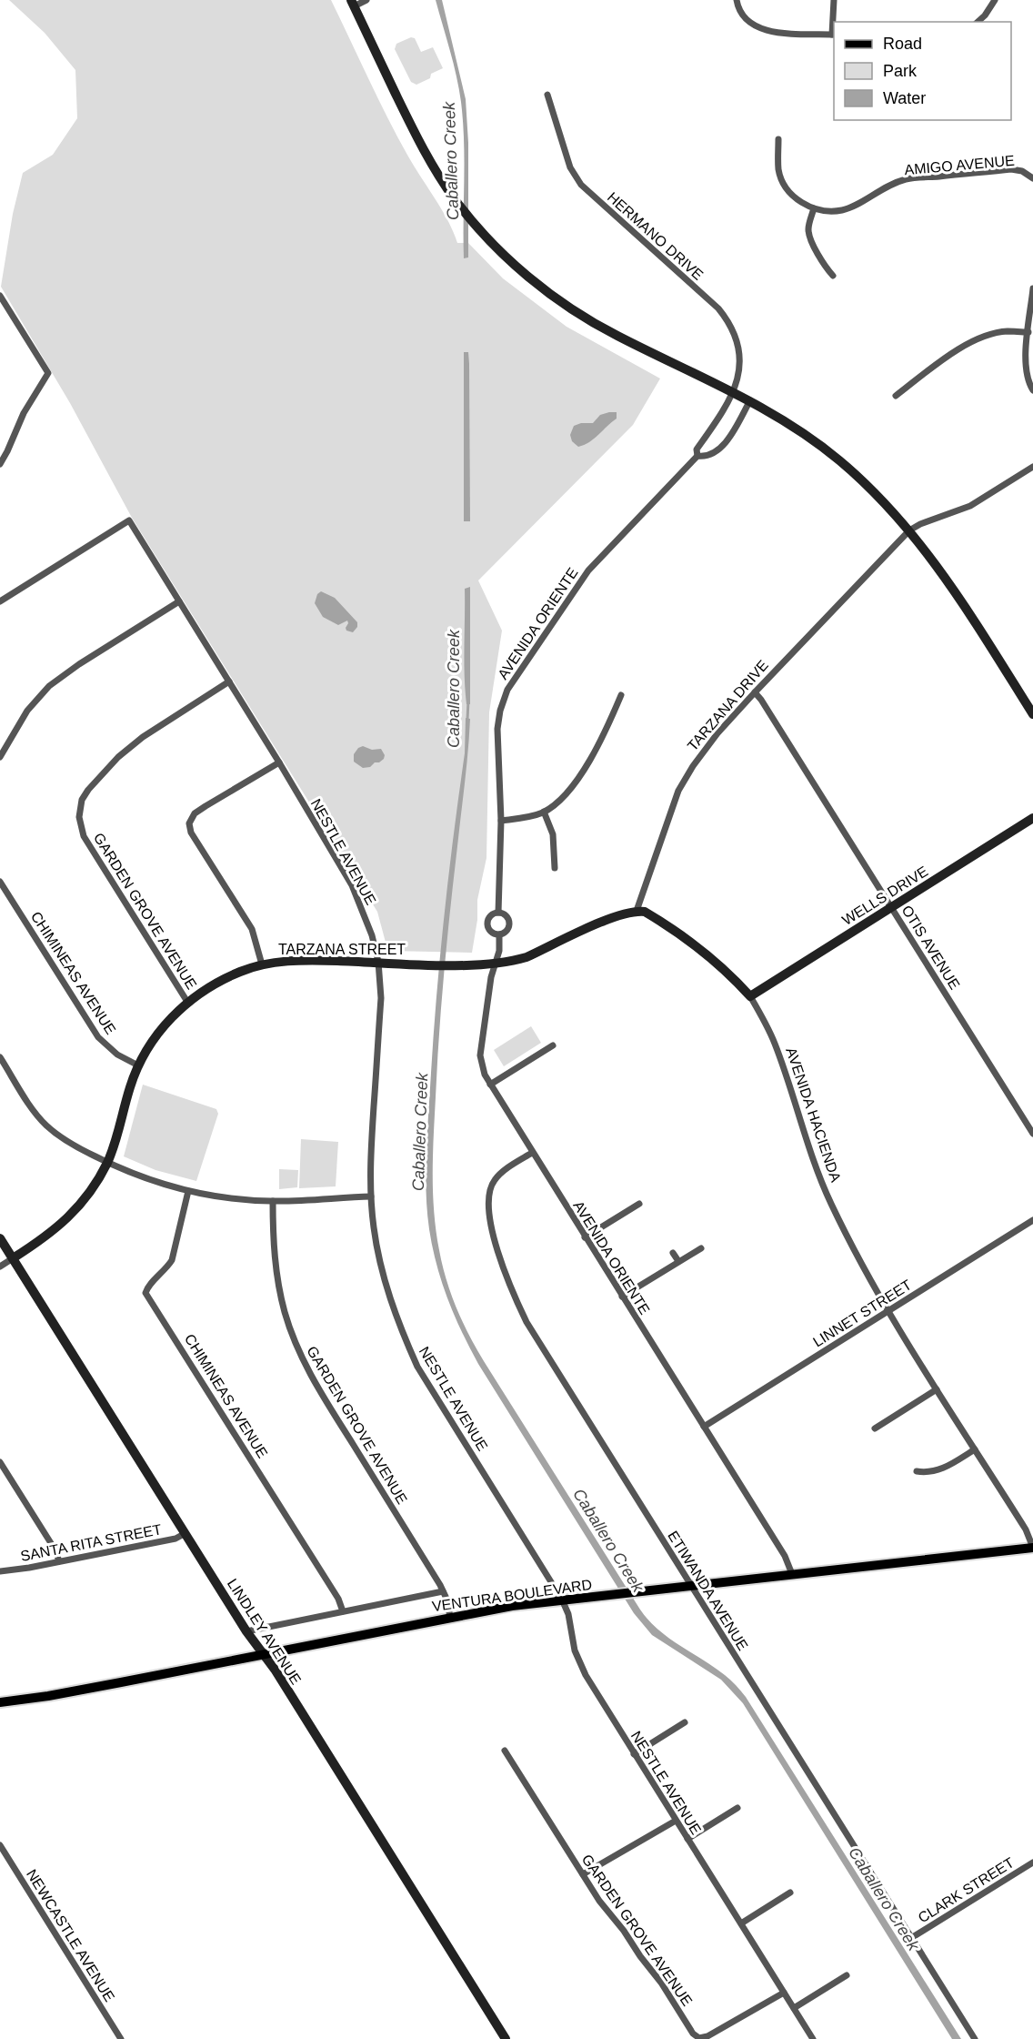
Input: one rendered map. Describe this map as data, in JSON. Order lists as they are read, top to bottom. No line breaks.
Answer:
{"streets":{"main road":["VENTURA BOULEVARD"],"street":["AMIGO AVENUE","HERMANO DRIVE","AVENIDA ORIENTE","TARZANA DRIVE","NESTLE AVENUE","WELLS DRIVE","GARDEN GROVE AVENUE","OTIS AVENUE","TARZANA STREET","CHIMINEAS AVENUE","AVENIDA HACIENDA","LINNET STREET","SANTA RITA STREET","ETIWANDA AVENUE","LINDLEY AVENUE","CLARK STREET","NEWCASTLE AVENUE"]},"crossings":[["HERMANO DRIVE","AVENIDA ORIENTE"],["AVENIDA ORIENTE","TARZANA STREET"],["AVENIDA ORIENTE","LINNET STREET"],["AVENIDA ORIENTE","ETIWANDA AVENUE"],["AVENIDA ORIENTE","VENTURA BOULEVARD"],["TARZANA DRIVE","OTIS AVENUE"],["TARZANA DRIVE","AVENIDA HACIENDA"],["NESTLE AVENUE","GARDEN GROVE AVENUE"],["NESTLE AVENUE","TARZANA STREET"],["NESTLE AVENUE","VENTURA BOULEVARD"],["WELLS DRIVE","OTIS AVENUE"],["WELLS DRIVE","AVENIDA HACIENDA"],["GARDEN GROVE AVENUE","TARZANA STREET"],["GARDEN GROVE AVENUE","VENTURA BOULEVARD"],["TARZANA STREET","CHIMINEAS AVENUE"],["TARZANA STREET","LINDLEY AVENUE"],["CHIMINEAS AVENUE","VENTURA BOULEVARD"],["AVENIDA HACIENDA","LINNET STREET"],["AVENIDA HACIENDA","VENTURA BOULEVARD"],["SANTA RITA STREET","LINDLEY AVENUE"],["ETIWANDA AVENUE","VENTURA BOULEVARD"],["ETIWANDA AVENUE","CLARK STREET"],["VENTURA BOULEVARD","LINDLEY AVENUE"]],"water":["Caballero Creek"],"legend":["Road","Park","Water"]}
